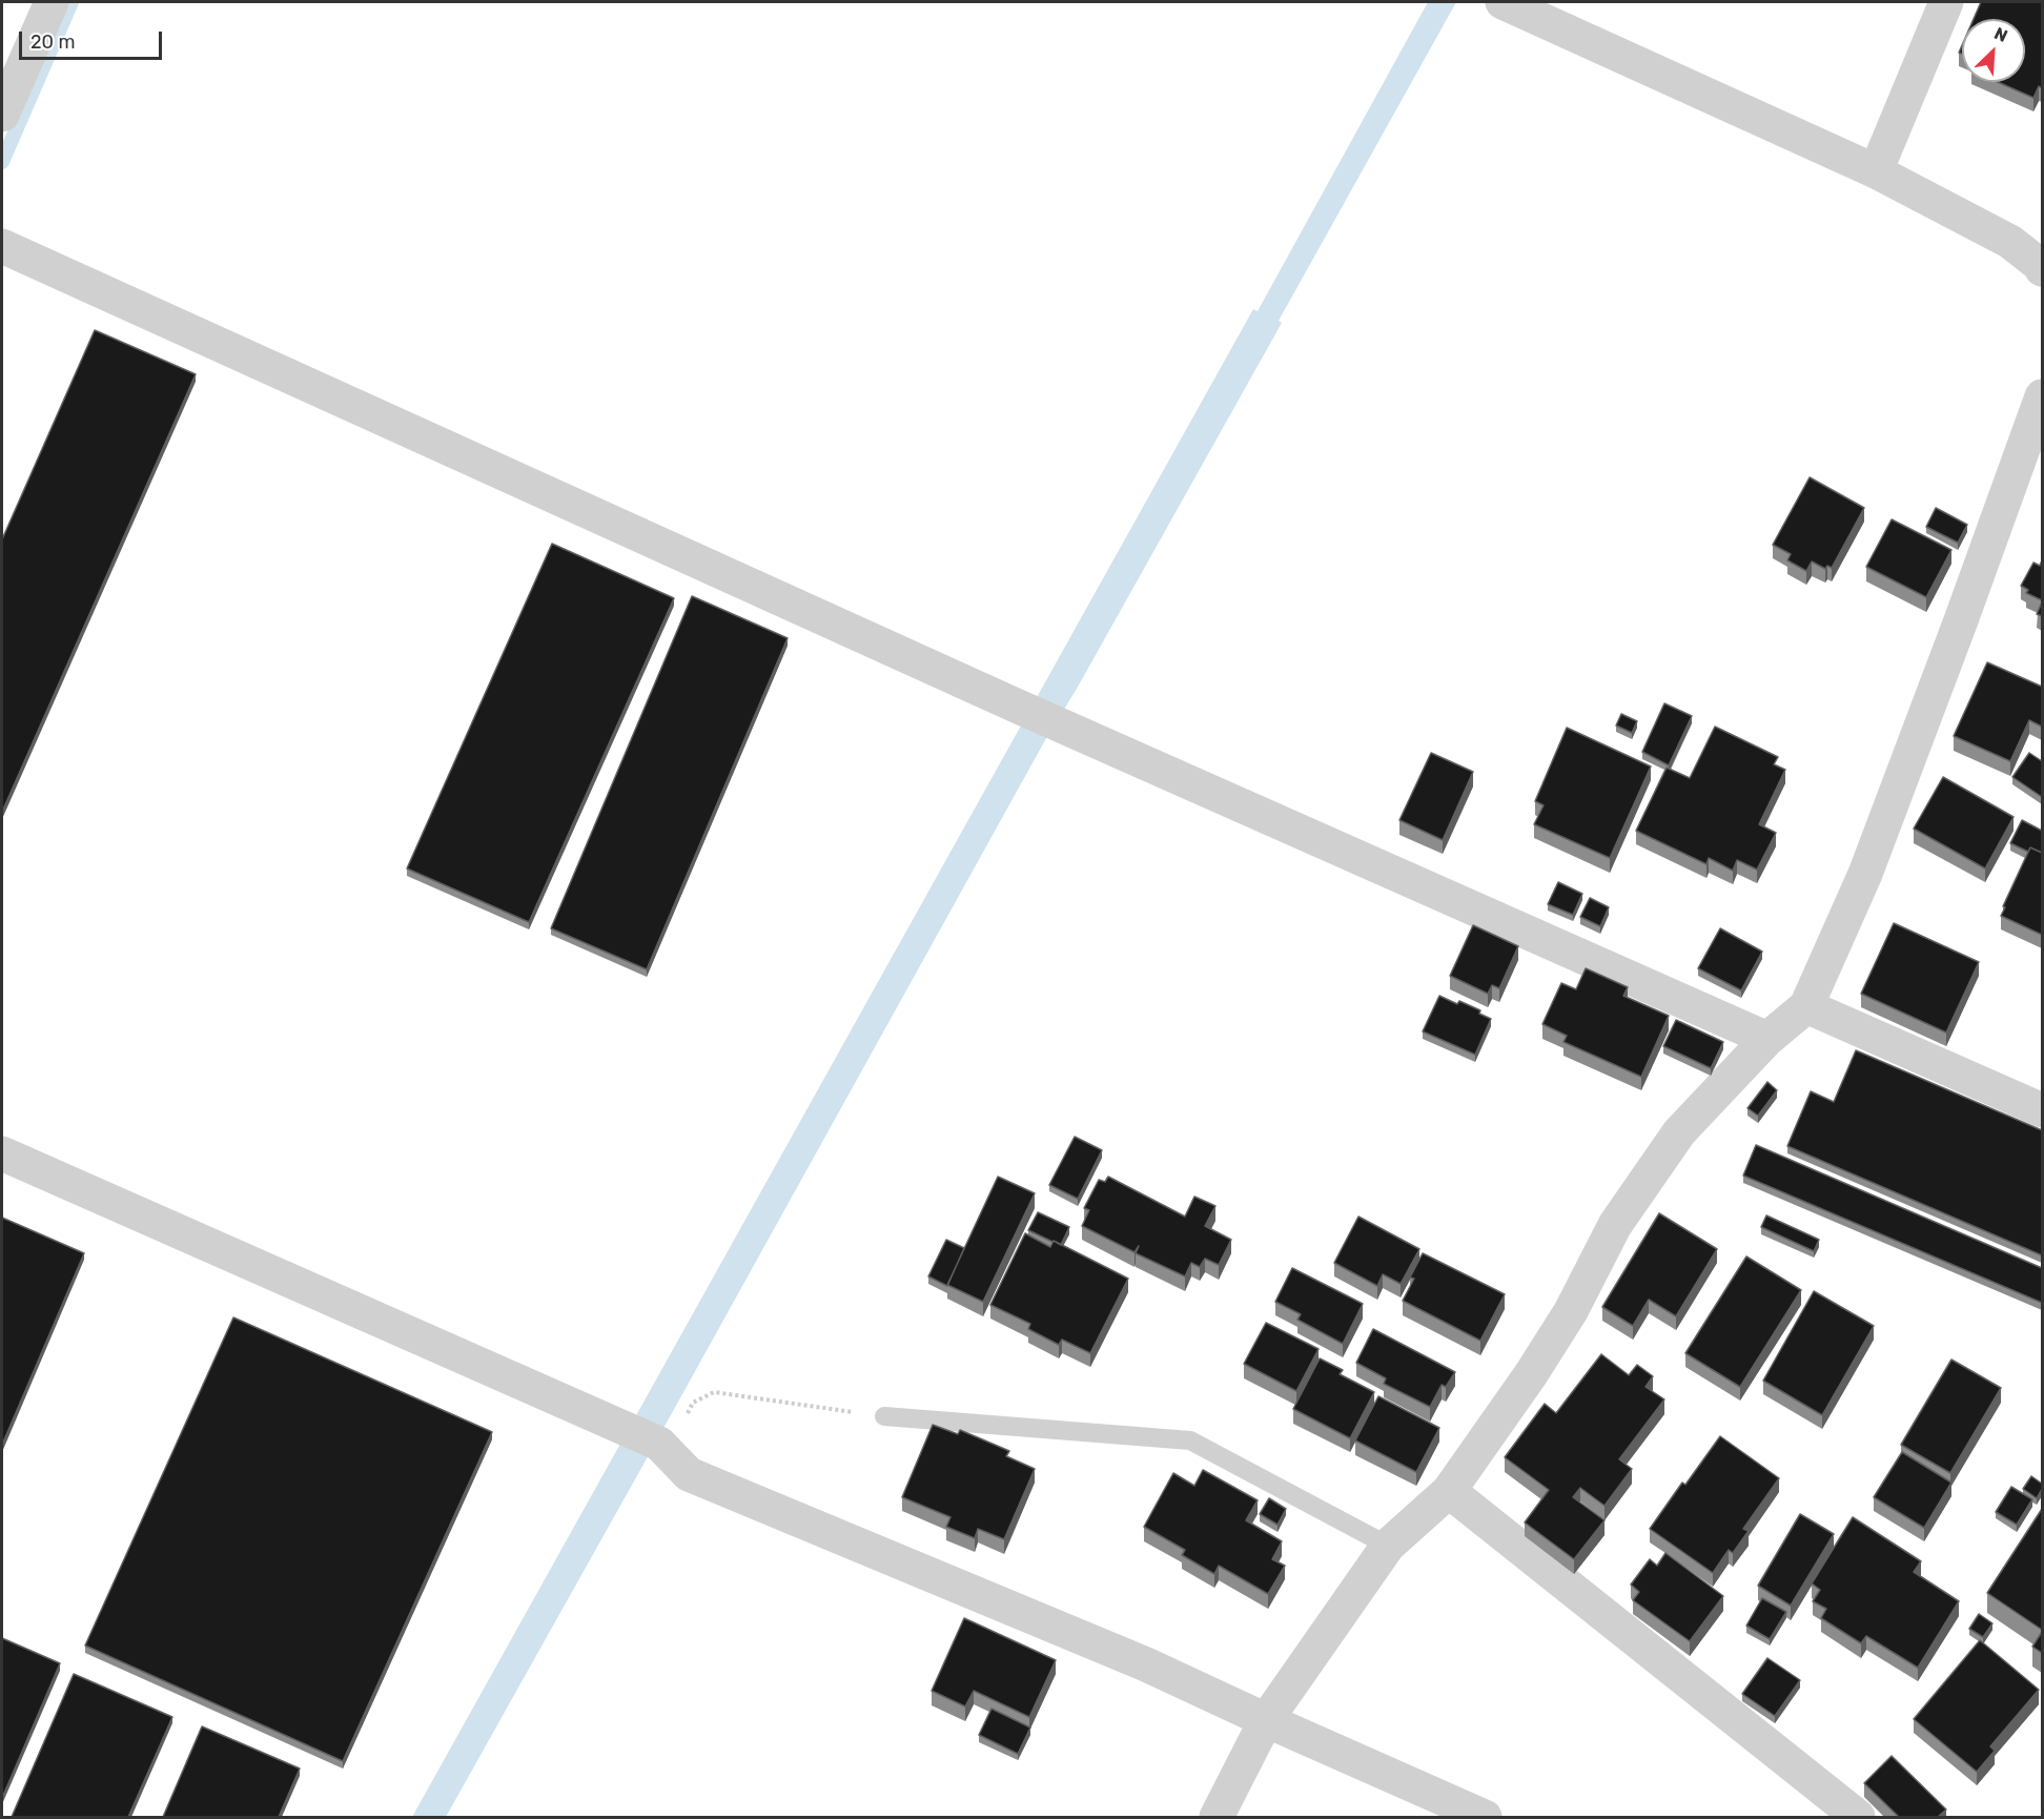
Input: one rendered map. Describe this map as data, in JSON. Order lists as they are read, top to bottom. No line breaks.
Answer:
{"scale_bar":"20 m","north":"top right"}
